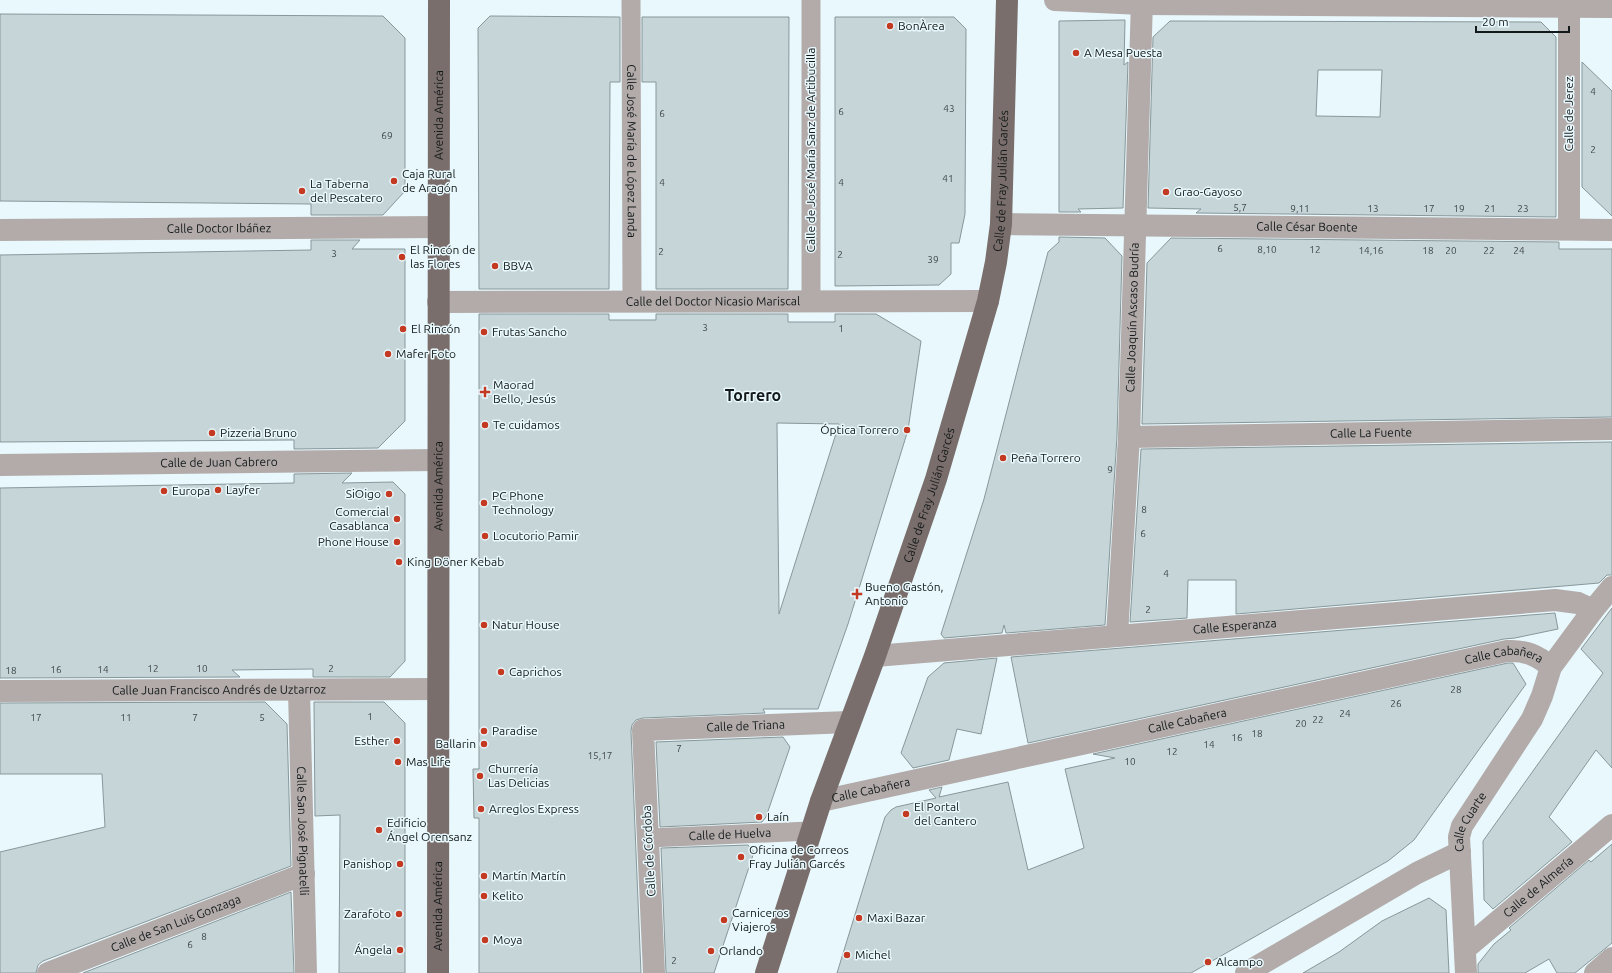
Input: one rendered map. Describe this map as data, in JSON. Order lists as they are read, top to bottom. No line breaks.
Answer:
{"streets":{"main road":["Avenida América","Calle de Fray Julián Garcés"],"street":["Calle de Jerez","Calle de José María Sanz de Artibucilla","Calle José María de López Landa","Calle César Boente","Calle Doctor Ibáñez","Calle del Doctor Nicasio Mariscal","Calle Joaquín Ascaso Budría","Calle La Fuente","Calle de Juan Cabrero","Calle Esperanza","Calle Cabañera","Calle Juan Francisco Andrés de Uztarroz","Calle de Triana","Calle Cuarte","Calle San José Pignatelli","Calle de Huelva","Calle de Córdoba","Calle de Almería","Calle de San Luis Gonzaga"]},"crossings":[["Calle de Jerez","Calle César Boente"],["Avenida América","Calle Doctor Ibáñez"],["Avenida América","Calle del Doctor Nicasio Mariscal"],["Avenida América","Calle de Juan Cabrero"],["Avenida América","Calle Juan Francisco Andrés de Uztarroz"],["Calle de José María Sanz de Artibucilla","Calle del Doctor Nicasio Mariscal"],["Calle José María de López Landa","Calle del Doctor Nicasio Mariscal"],["Calle de Fray Julián Garcés","Calle César Boente"],["Calle de Fray Julián Garcés","Calle del Doctor Nicasio Mariscal"],["Calle de Fray Julián Garcés","Calle Esperanza"],["Calle de Fray Julián Garcés","Calle Cabañera"],["Calle de Fray Julián Garcés","Calle de Triana"],["Calle de Fray Julián Garcés","Calle de Huelva"],["Calle César Boente","Calle Joaquín Ascaso Budría"],["Calle Joaquín Ascaso Budría","Calle La Fuente"],["Calle Joaquín Ascaso Budría","Calle Esperanza"],["Calle Esperanza","Calle Cuarte"],["Calle Cabañera","Calle Cuarte"],["Calle Juan Francisco Andrés de Uztarroz","Calle San José Pignatelli"],["Calle de Triana","Calle de Córdoba"],["Calle San José Pignatelli","Calle de San Luis Gonzaga"],["Calle de Huelva","Calle de Córdoba"]],"districts":["Torrero"],"places":{"other":["BonÀrea","A Mesa Puesta","Caja Rural de Aragón","La Taberna del Pescatero","Grao-Gayoso","El Rincón de las Flores","BBVA","El Rincón","Frutas Sancho","Mafer Foto","Te cuidamos","Óptica Torrero","Pizzeria Bruno","Peña Torrero","Layfer","Europa","SiOigo","PC Phone Technology","Comercial Casablanca","Locutorio Pamir","Phone House","King Döner Kebab","Natur House","Caprichos","Paradise","Esther","Ballarin","Mas Life","Churrería Las Delicias","Arreglos Express","El Portal del Cantero","Laín","Edificio Ángel Orensanz","Oficina de Correos Fray Julián Garcés","Panishop","Martín Martín","Kelito","Zarafoto","Maxi Bazar","Carniceros Viajeros","Moya","Ángela","Orlando","Michel","Alcampo"],"health":["Maorad Bello, Jesús","Bueno Gastón, Antonio"]},"house_numbers":["4","43","6","6","69","2","41","4","4","5,7","9,11","13","17","19","21","23","6","8,10","12","14,16","18","20","22","24","2","3","2","39","3","1","9","8","6","4","2","12","10","2","16","14","18","28","26","24","1","17","11","7","5","22","20","18","16","14","7","12","15,17","10","8","6","2"],"scale_bar":"20 m"}
